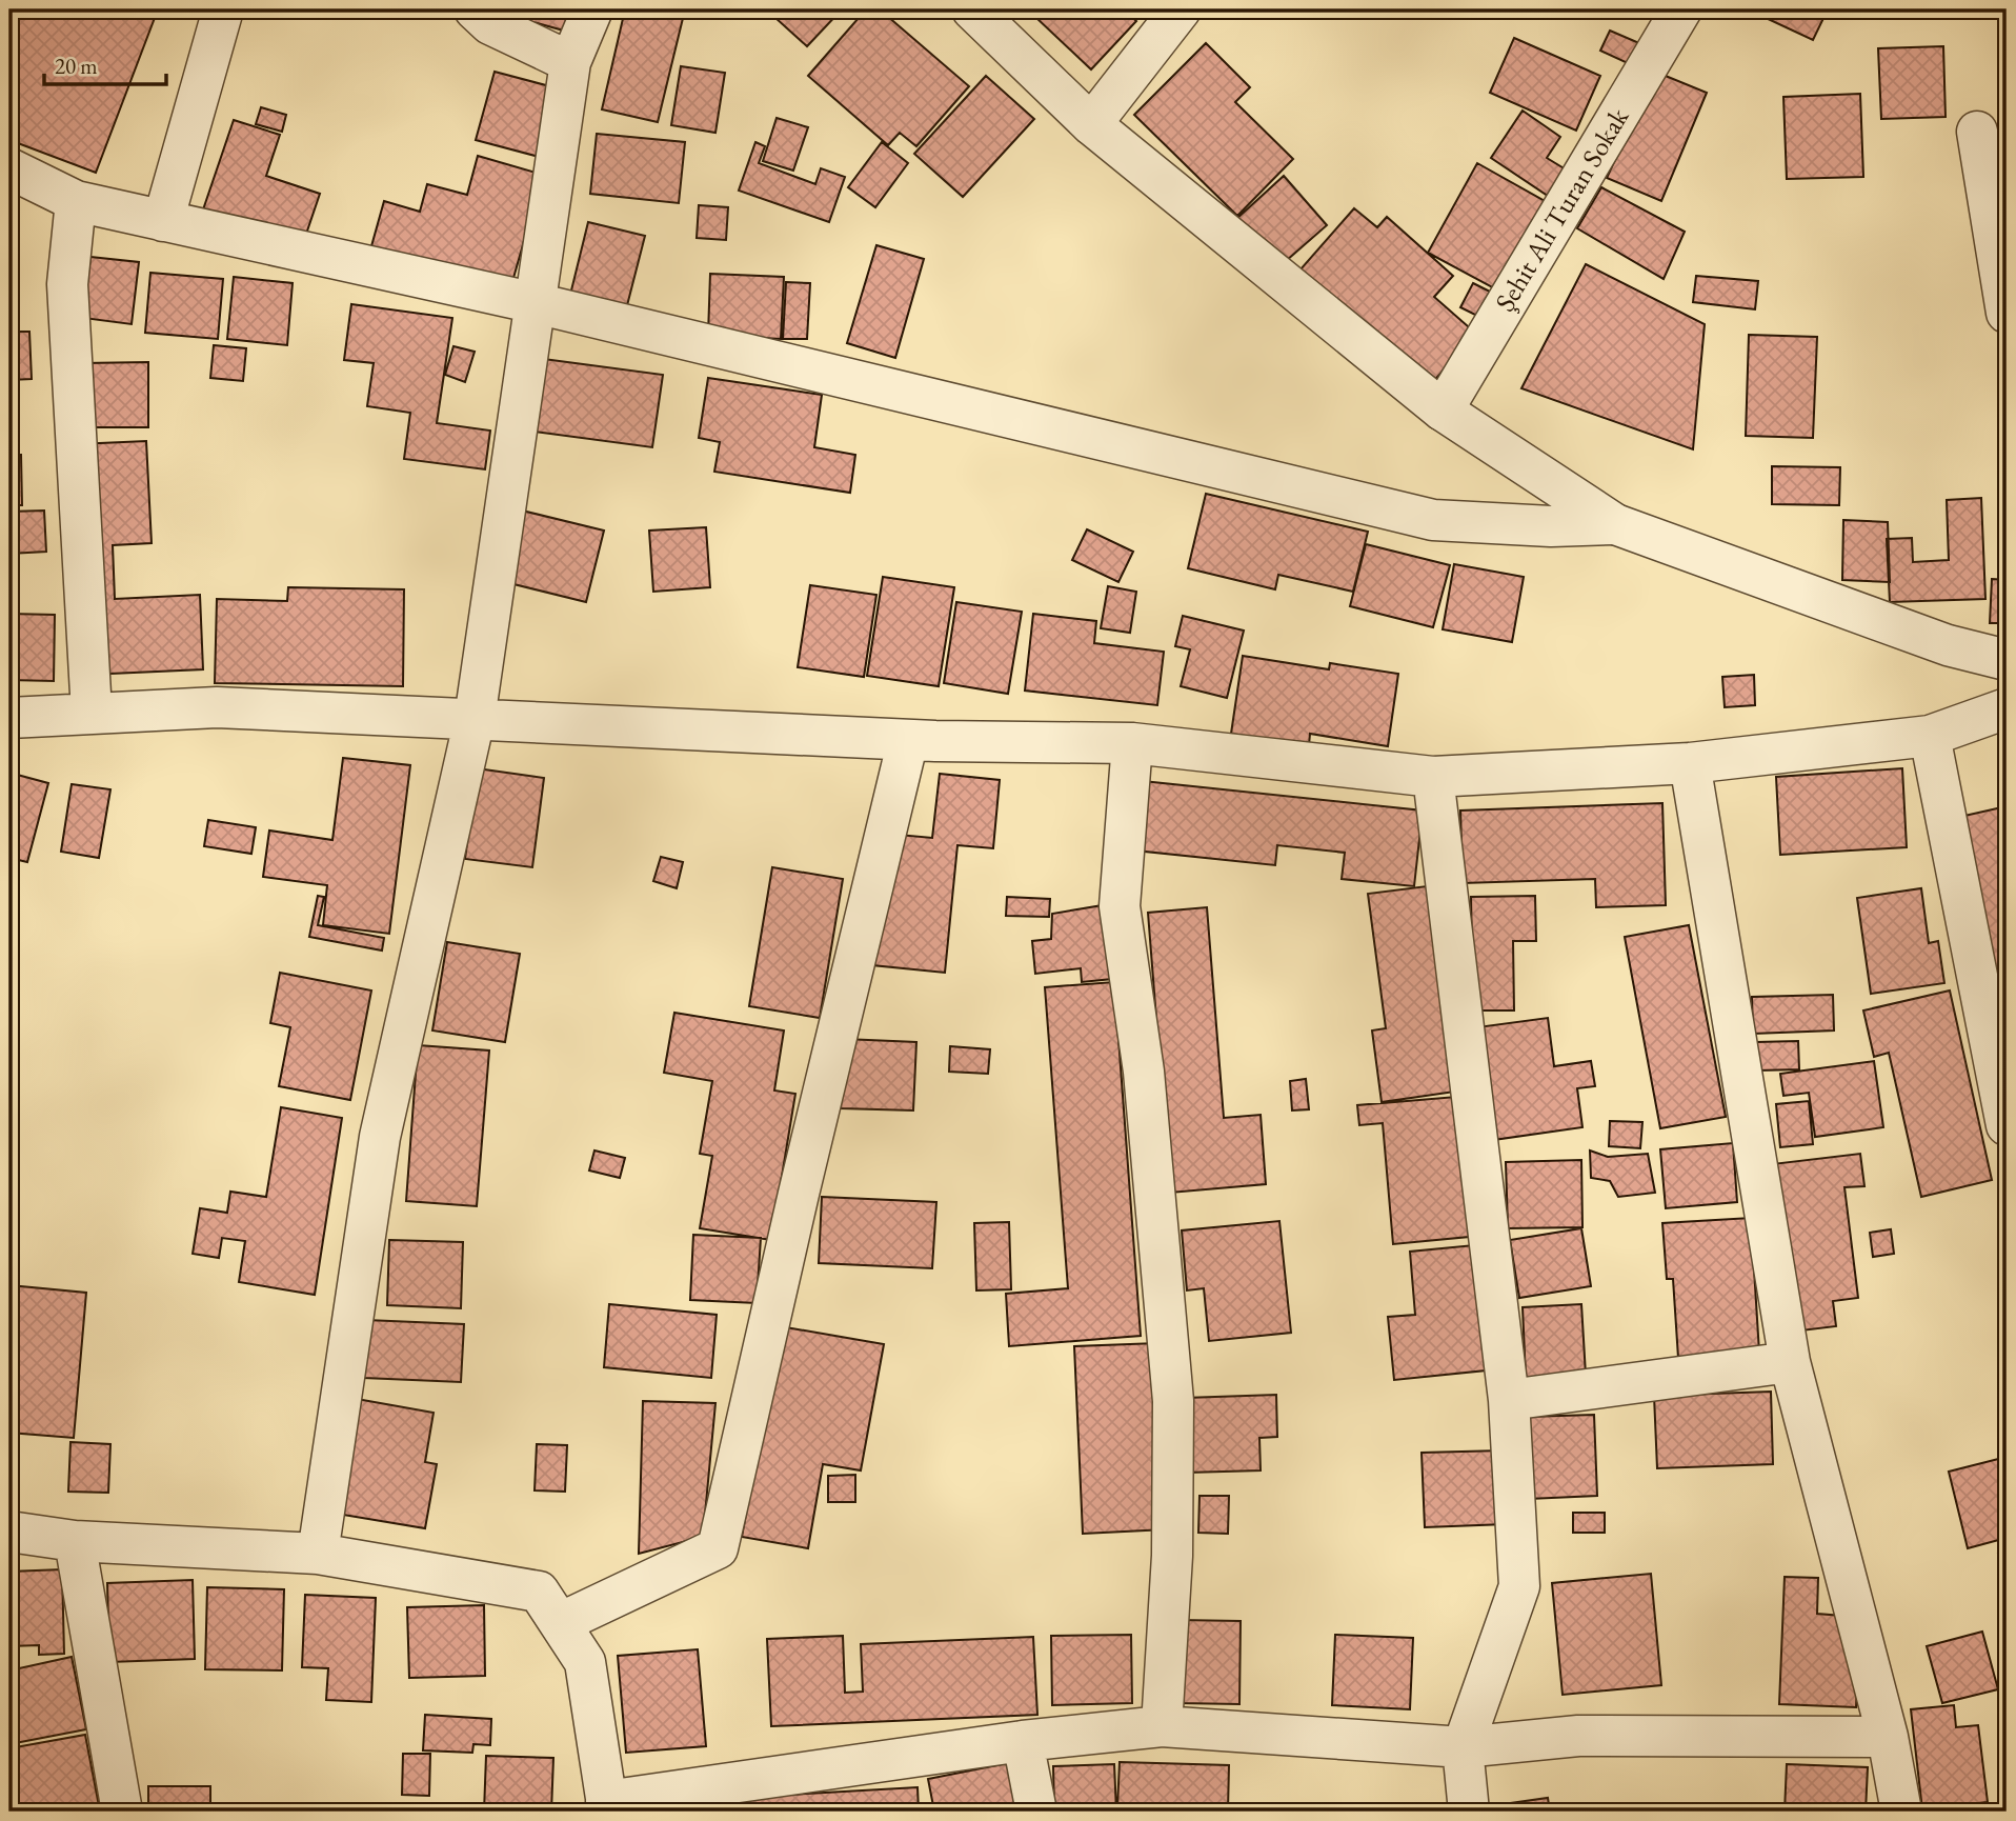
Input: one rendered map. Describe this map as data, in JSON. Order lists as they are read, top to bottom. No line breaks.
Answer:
{"streets":{"street":["Şehit Ali Turan Sokak"]},"scale_bar":"20 m"}
